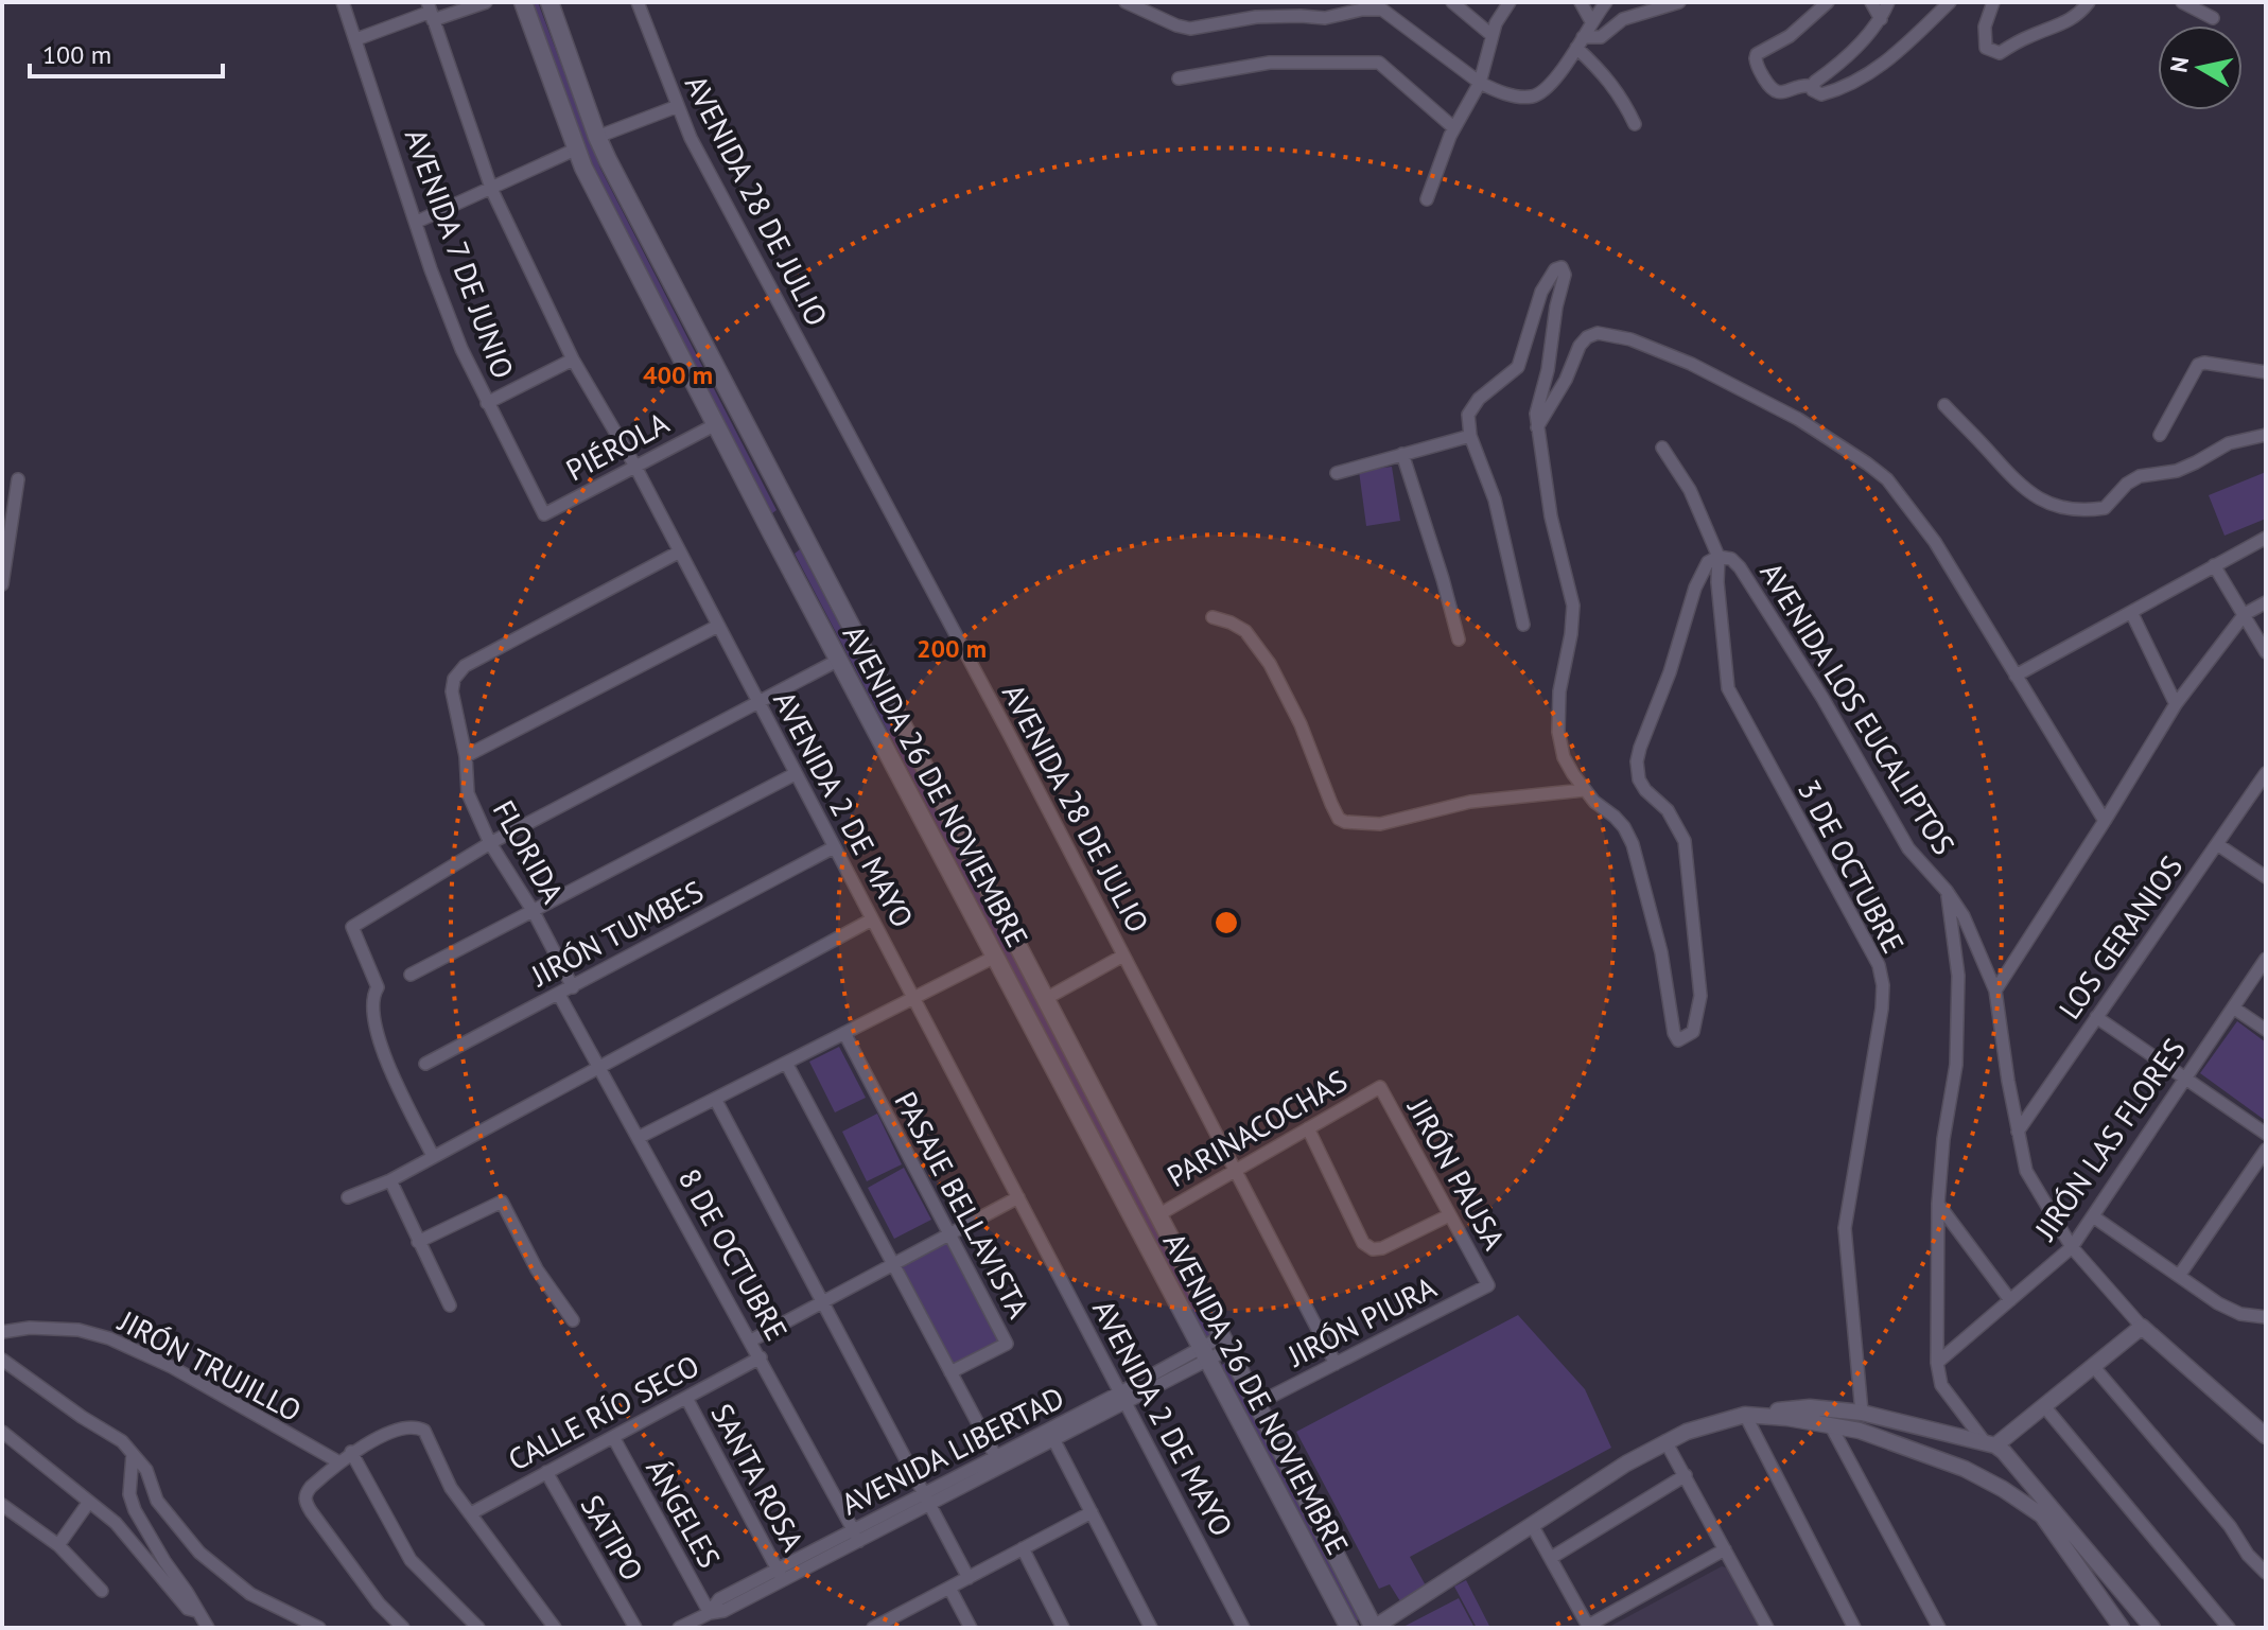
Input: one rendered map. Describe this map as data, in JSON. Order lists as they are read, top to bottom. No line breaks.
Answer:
{"streets":{"main road":["AVENIDA 26 DE NOVIEMBRE"],"street":["AVENIDA 28 DE JULIO","AVENIDA 7 DE JUNIO","PIÉROLA","AVENIDA LOS EUCALIPTOS","AVENIDA 2 DE MAYO","FLORIDA","3 DE OCTUBRE","JIRÓN TUMBES","LOS GERANIOS","PARINACOCHAS","JIRÓN LAS FLORES","JIRÓN PAUSA","PASAJE BELLAVISTA","8 DE OCTUBRE","JIRÓN PIURA","JIRÓN TRUJILLO","CALLE RÍO SECO","AVENIDA LIBERTAD","SANTA ROSA","ÁNGELES","SATIPO"]},"crossings":[["AVENIDA 28 DE JULIO","PARINACOCHAS"],["AVENIDA 28 DE JULIO","JIRÓN PIURA"],["AVENIDA 7 DE JUNIO","PIÉROLA"],["PIÉROLA","AVENIDA 26 DE NOVIEMBRE"],["PIÉROLA","AVENIDA 2 DE MAYO"],["AVENIDA LOS EUCALIPTOS","3 DE OCTUBRE"],["AVENIDA LOS EUCALIPTOS","LOS GERANIOS"],["AVENIDA LOS EUCALIPTOS","JIRÓN LAS FLORES"],["AVENIDA 26 DE NOVIEMBRE","PARINACOCHAS"],["AVENIDA 26 DE NOVIEMBRE","JIRÓN PIURA"],["AVENIDA 26 DE NOVIEMBRE","AVENIDA LIBERTAD"],["AVENIDA 2 DE MAYO","FLORIDA"],["AVENIDA 2 DE MAYO","JIRÓN TUMBES"],["AVENIDA 2 DE MAYO","AVENIDA LIBERTAD"],["FLORIDA","JIRÓN TUMBES"],["JIRÓN TUMBES","8 DE OCTUBRE"],["PARINACOCHAS","JIRÓN PAUSA"],["JIRÓN PAUSA","JIRÓN PIURA"],["8 DE OCTUBRE","CALLE RÍO SECO"],["8 DE OCTUBRE","AVENIDA LIBERTAD"],["CALLE RÍO SECO","SANTA ROSA"],["CALLE RÍO SECO","ÁNGELES"],["CALLE RÍO SECO","SATIPO"],["AVENIDA LIBERTAD","SANTA ROSA"],["AVENIDA LIBERTAD","ÁNGELES"]],"scale_bar":"100 m","north":"left","rings":["400 m","200 m"]}
